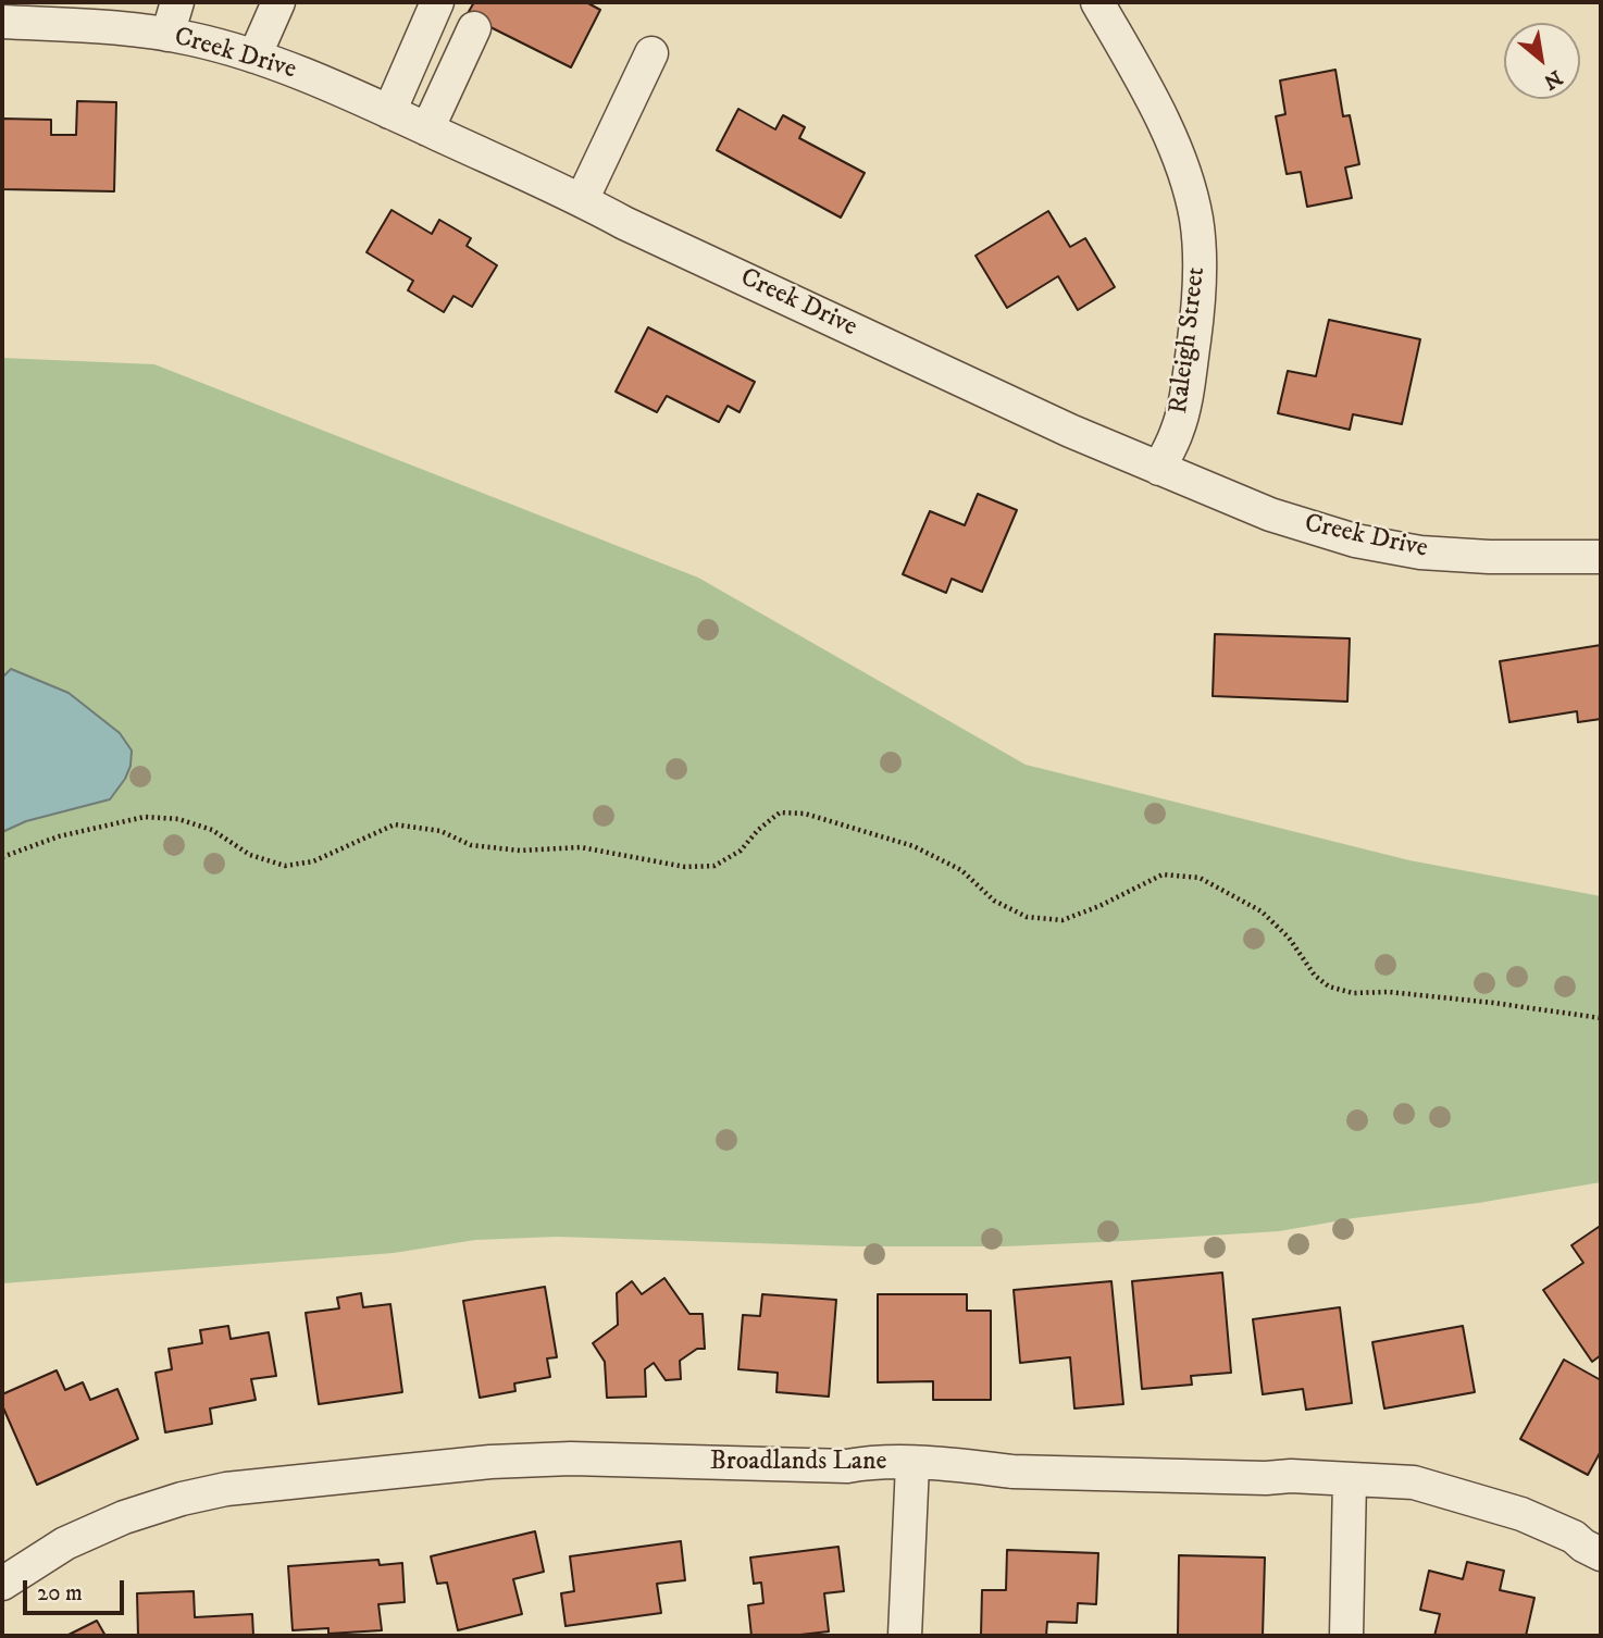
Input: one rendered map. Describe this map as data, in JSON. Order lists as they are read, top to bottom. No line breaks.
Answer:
{"streets":{"street":["Creek Drive","Raleigh Street","Broadlands Lane"]},"crossings":[["Creek Drive","Raleigh Street"]],"scale_bar":"20 m","north":"bottom right"}
